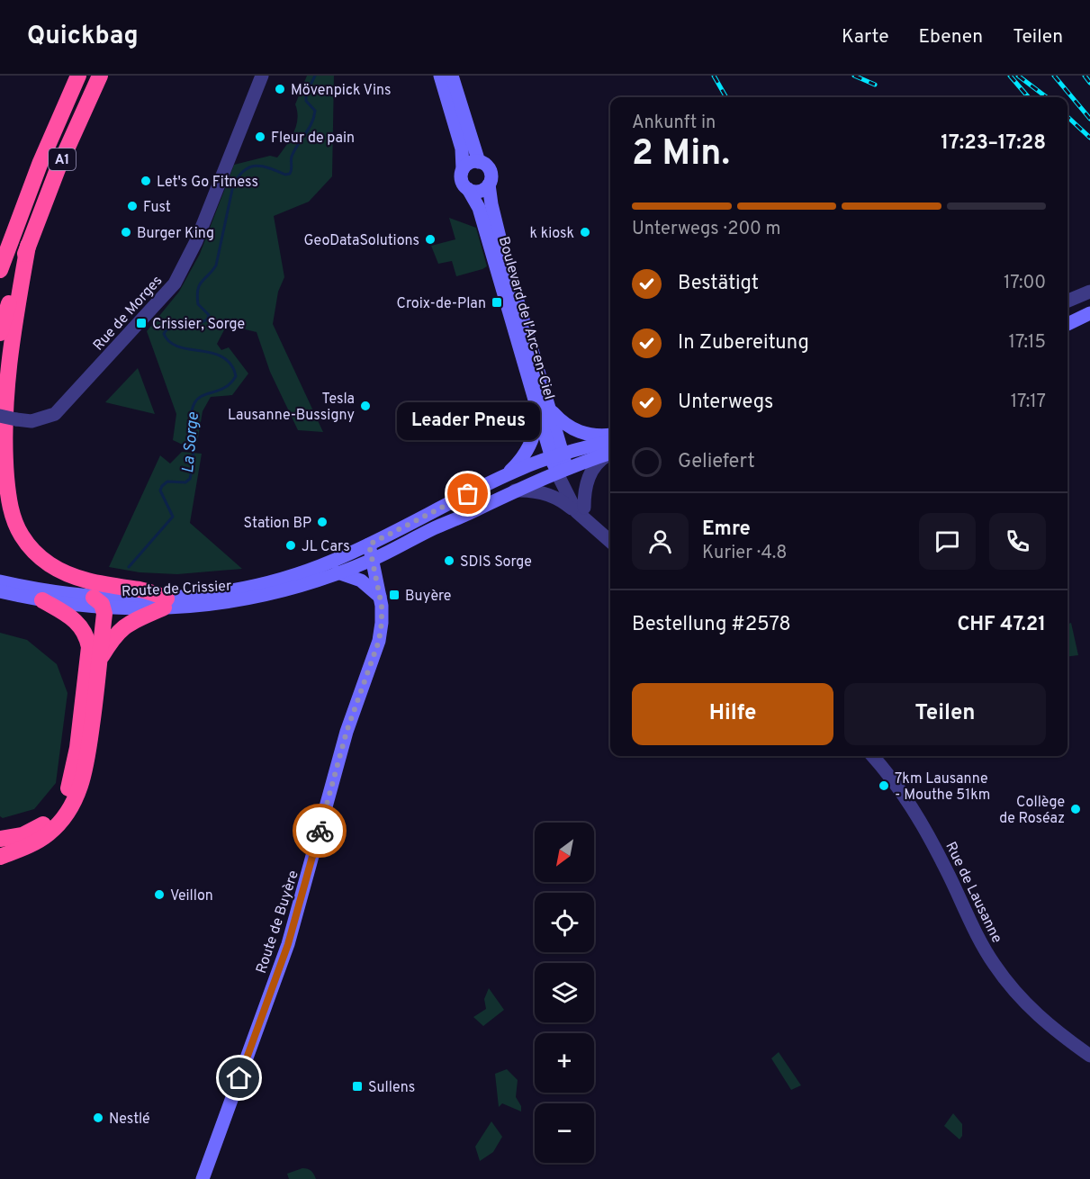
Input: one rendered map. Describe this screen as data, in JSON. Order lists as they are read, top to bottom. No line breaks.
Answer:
{"streets":{"highway":["A1"],"main road":["Boulevard de l'Arc-en-Ciel","Route de Crissier","Route de Buyère"],"street":["Rue de Morges","Rue de Lausanne"]},"crossings":[["Boulevard de l'Arc-en-Ciel","Route de Crissier"],["Route de Crissier","Route de Buyère"]],"water":["La Sorge"],"places":{"other":["Mövenpick Vins","Fleur de pain","Let's Go Fitness","Fust","Burger King","k kiosk","GeoDataSolutions","Tesla Lausanne-Bussigny","Leader Pneus","Station BP","JL Cars","SDIS Sorge","7km Lausanne - Mouthe 51km","Collège de Roséaz","Veillon","Nestlé"],"transit":["Croix-de-Plan","Crissier, Sorge","Buyère","Sullens"]},"north":"bottom left","page":{"header":"Quickbag","nav":["Karte","Ebenen","Teilen"],"heading":["2 Min.","Ankunft in","17:23–17:28"],"panel":["Emre","Kurier · 4.8","Bestellung #2578","CHF 47.21"],"bar":"Unterwegs · 200 m","list":[["Bestätigt","17:00"],["In Zubereitung","17:15"],["Unterwegs","17:17"],"Geliefert"],"bubble":"Leader Pneus","buttons":["Hilfe","Teilen"],"map_buttons":["+","−"]}}
